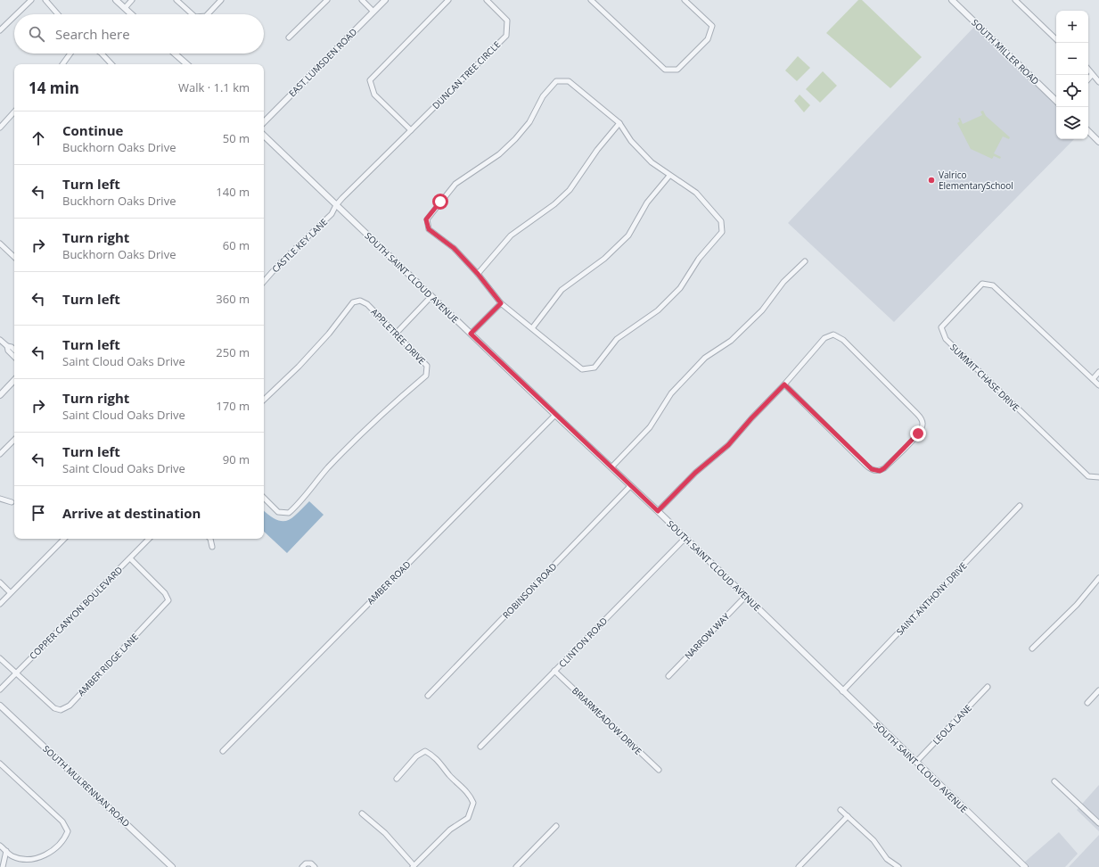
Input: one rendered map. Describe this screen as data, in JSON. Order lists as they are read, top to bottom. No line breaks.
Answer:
{"streets":{"street":["SOUTH MILLER ROAD","EAST LUMSDEN ROAD","DUNCAN TREE CIRCLE","CASTLE KEY LANE","SOUTH SAINT CLOUD AVENUE","APPLETREE DRIVE","SUMMIT CHASE DRIVE","AMBER ROAD","ROBINSON ROAD","SAINT ANTHONY DRIVE","COPPER CANYON BOULEVARD","NARROW WAY","CLINTON ROAD","AMBER RIDGE LANE","BRIARMEADOW DRIVE","LEOLA LANE","SOUTH MULRENNAN ROAD"]},"crossings":[["DUNCAN TREE CIRCLE","CASTLE KEY LANE"],["DUNCAN TREE CIRCLE","SOUTH SAINT CLOUD AVENUE"],["CASTLE KEY LANE","SOUTH SAINT CLOUD AVENUE"],["SOUTH SAINT CLOUD AVENUE","AMBER ROAD"],["SOUTH SAINT CLOUD AVENUE","ROBINSON ROAD"],["SOUTH SAINT CLOUD AVENUE","SAINT ANTHONY DRIVE"],["SOUTH SAINT CLOUD AVENUE","NARROW WAY"],["SOUTH SAINT CLOUD AVENUE","CLINTON ROAD"],["SOUTH SAINT CLOUD AVENUE","LEOLA LANE"],["COPPER CANYON BOULEVARD","AMBER RIDGE LANE"],["CLINTON ROAD","BRIARMEADOW DRIVE"]],"places":["Valrico ElementarySchool"],"page":{"map_buttons":["+","−"],"search":"Search here","heading":["14 min","Walk · 1.1 km"],"list":[["Continue","Buckhorn Oaks Drive","50 m"],["Turn left","Buckhorn Oaks Drive","140 m"],["Turn right","Buckhorn Oaks Drive","60 m"],["Turn left","360 m"],["Turn left","Saint Cloud Oaks Drive","250 m"],["Turn right","Saint Cloud Oaks Drive","170 m"],["Turn left","Saint Cloud Oaks Drive","90 m"],"Arrive at destination"]}}
